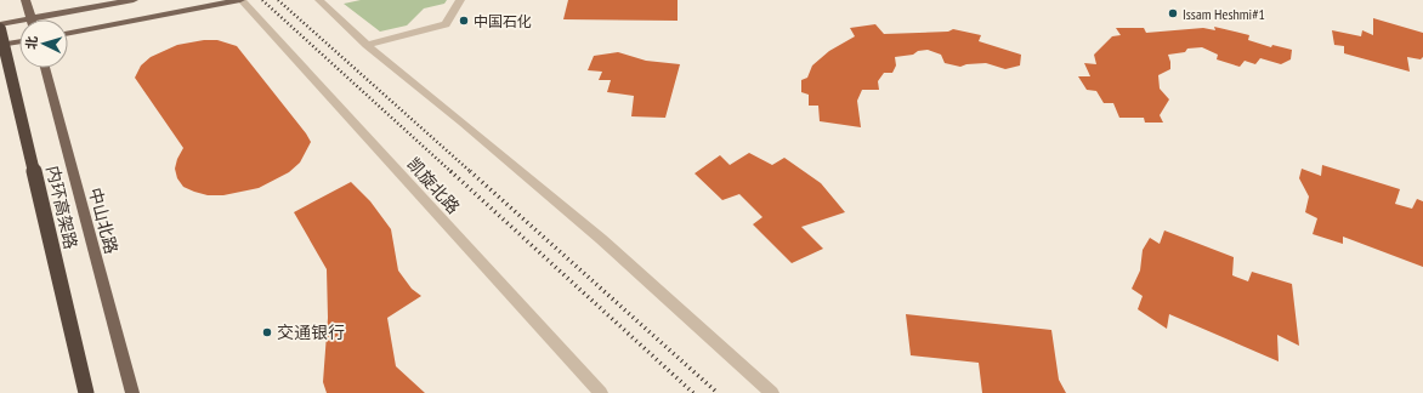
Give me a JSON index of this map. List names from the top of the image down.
{
  "streets": {
    "highway": ["内环高架路"],
    "main road": ["中山北路"],
    "street": ["凯旋北路"]
  },
  "places": ["Issam Heshmi#1", "中国石化", "交通银行"],
  "north": "left"
}
